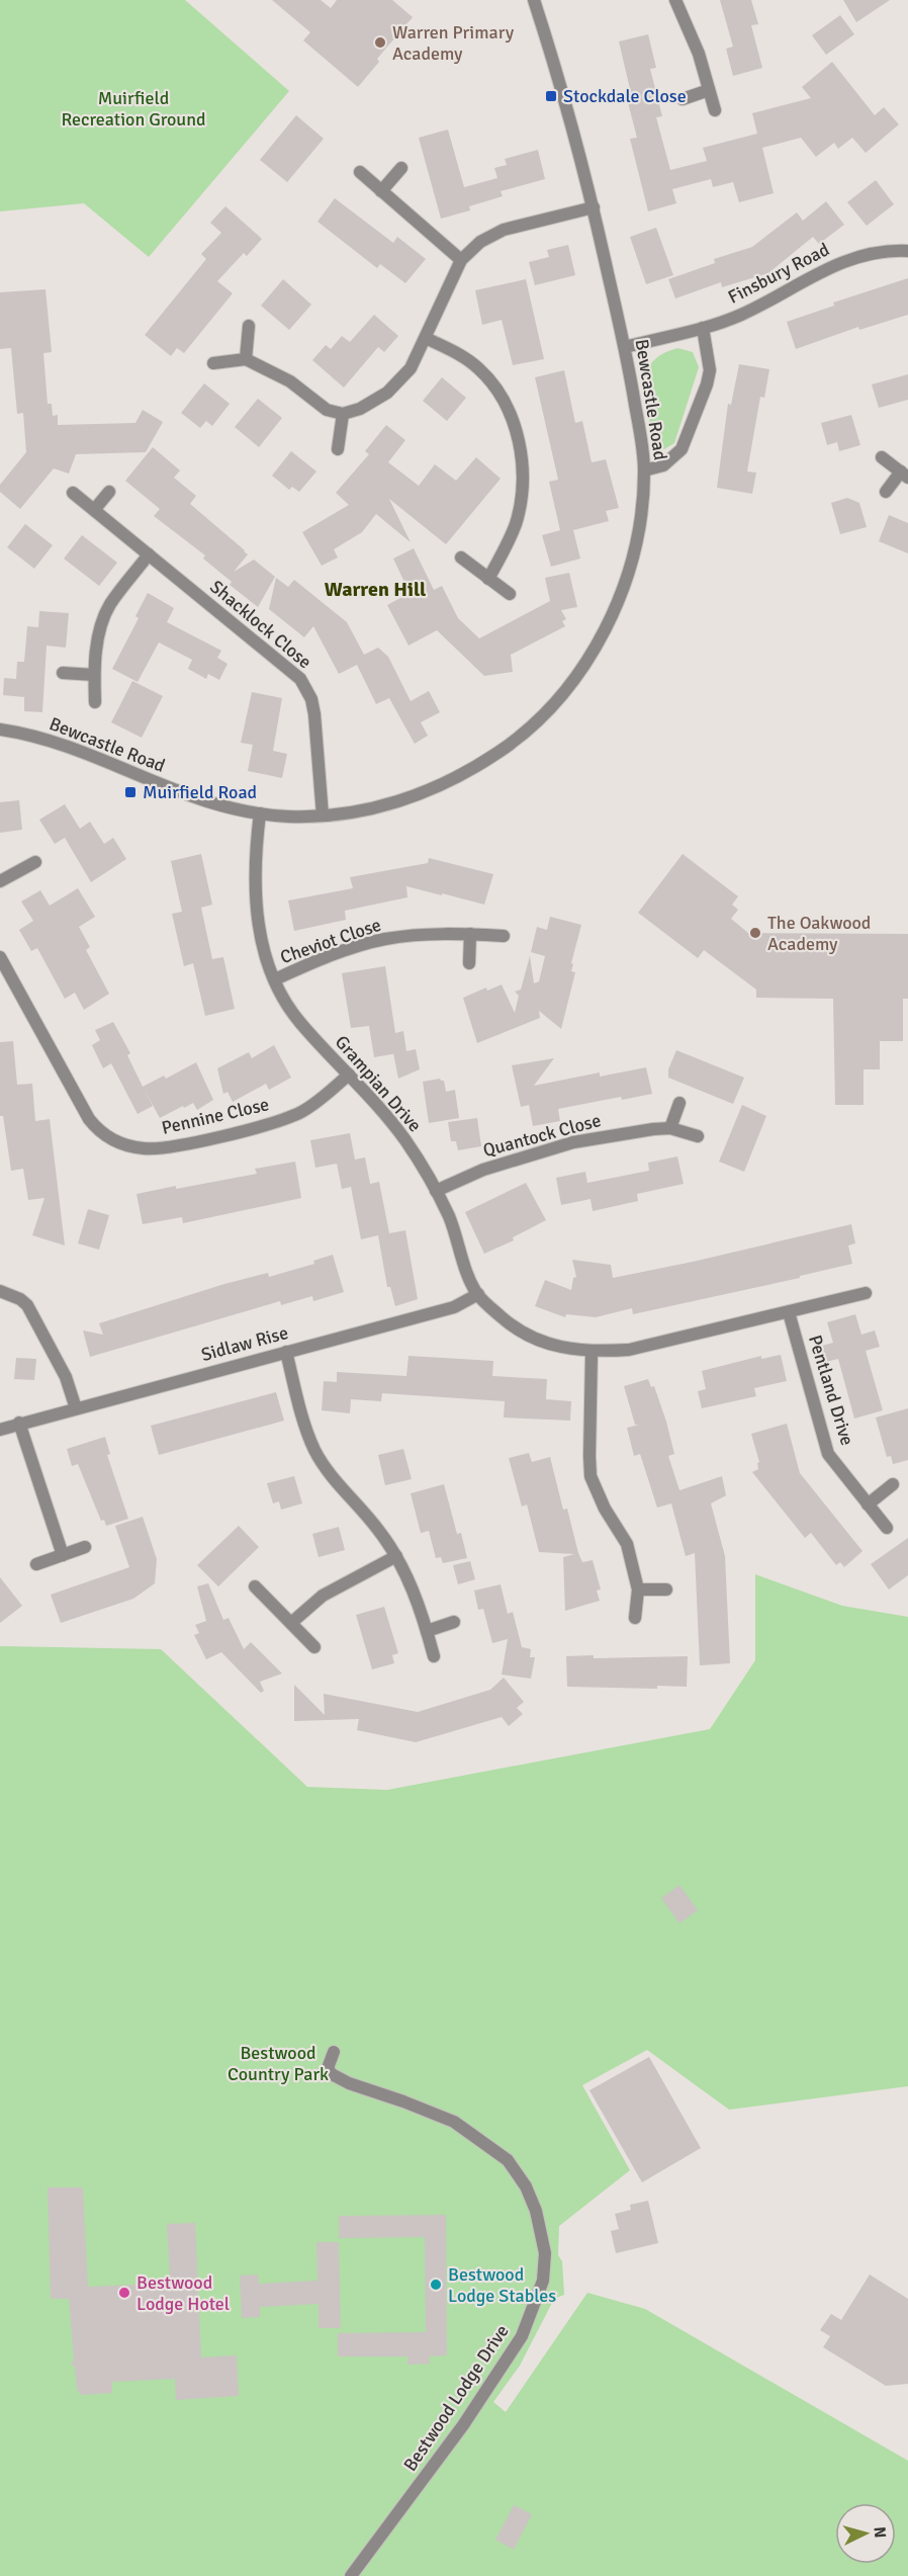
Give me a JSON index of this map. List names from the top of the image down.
{
  "streets": {
    "street": [
      "Finsbury Road",
      "Bewcastle Road",
      "Shacklock Close",
      "Cheviot Close",
      "Grampian Drive",
      "Pennine Close",
      "Quantock Close",
      "Sidlaw Rise",
      "Pentland Drive",
      "Bestwood Lodge Drive"
    ]
  },
  "crossings": [
    ["Finsbury Road", "Bewcastle Road"],
    ["Bewcastle Road", "Shacklock Close"],
    ["Bewcastle Road", "Grampian Drive"],
    ["Cheviot Close", "Grampian Drive"],
    ["Grampian Drive", "Pennine Close"],
    ["Grampian Drive", "Quantock Close"],
    ["Grampian Drive", "Sidlaw Rise"],
    ["Grampian Drive", "Pentland Drive"]
  ],
  "districts": ["Warren Hill"],
  "parks": ["Muirfield Recreation Ground", "Bestwood Country Park"],
  "places": {
    "other": [
      "Warren Primary Academy",
      "The Oakwood Academy",
      "Bestwood Lodge Stables",
      "Bestwood Lodge Hotel"
    ],
    "transit": ["Stockdale Close", "Muirfield Road"]
  },
  "north": "right"
}
